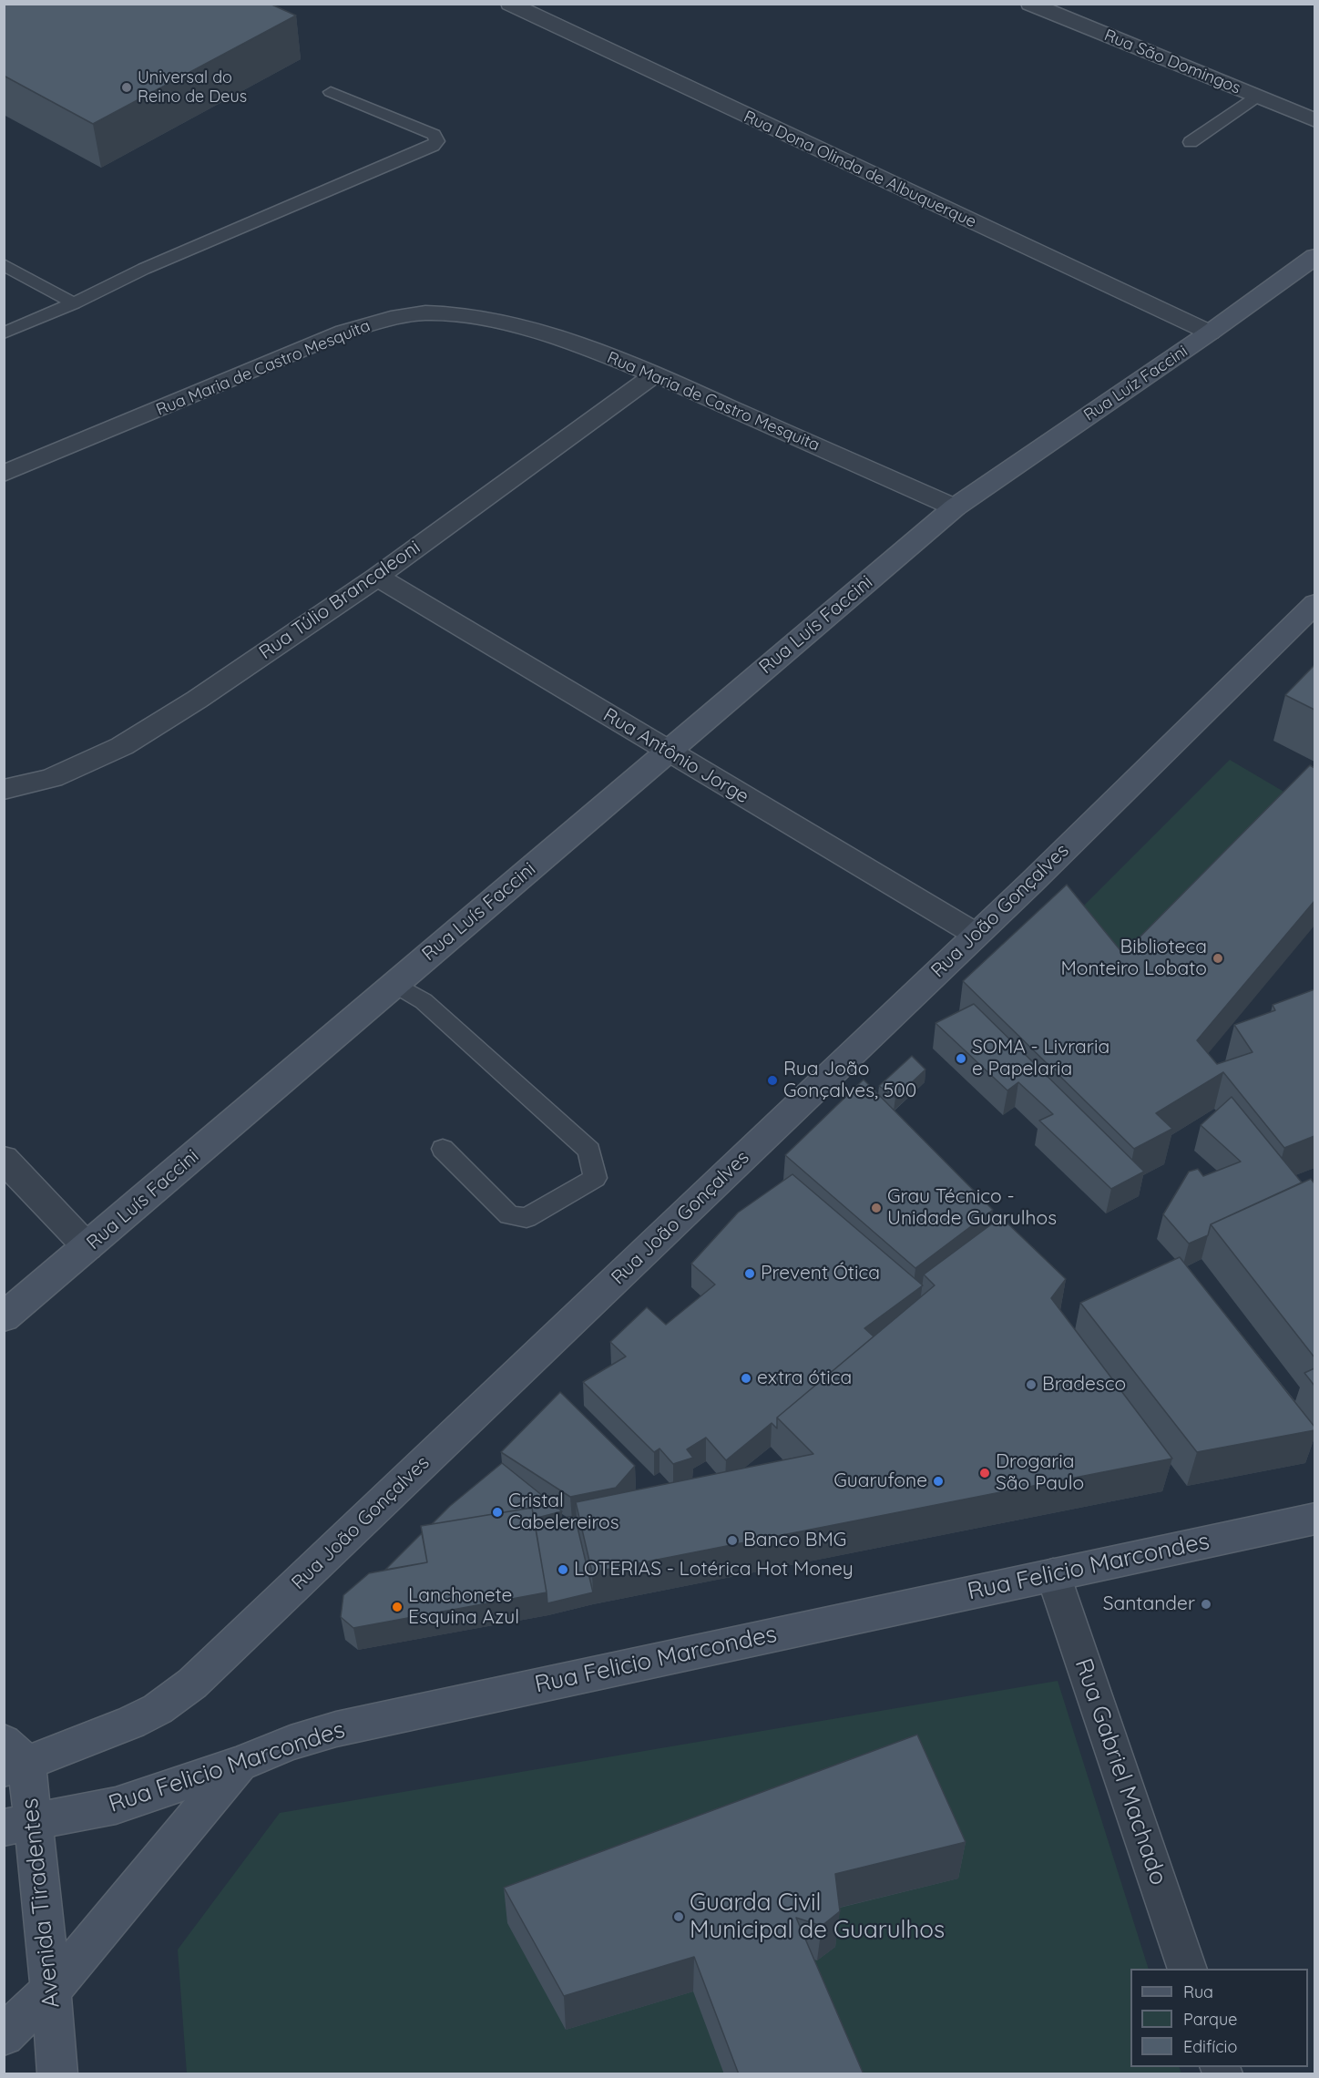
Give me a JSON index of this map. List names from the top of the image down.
{
  "streets": {
    "street": [
      "Rua São Domingos",
      "Rua Dona Olinda de Albuquerque",
      "Rua Maria de Castro Mesquita",
      "Rua Luíz Faccini",
      "Rua Túlio Brancaleoni",
      "Rua Luís Faccini",
      "Rua Antônio Jorge",
      "Rua João Gonçalves",
      "Rua Felicio Marcondes",
      "Rua Gabriel Machado",
      "Avenida Tiradentes"
    ]
  },
  "crossings": [
    ["Rua Dona Olinda de Albuquerque", "Rua Luíz Faccini"],
    ["Rua Maria de Castro Mesquita", "Rua Luíz Faccini"],
    ["Rua Maria de Castro Mesquita", "Rua Túlio Brancaleoni"],
    ["Rua Maria de Castro Mesquita", "Rua Luís Faccini"],
    ["Rua Luíz Faccini", "Rua Luís Faccini"],
    ["Rua Túlio Brancaleoni", "Rua Antônio Jorge"],
    ["Rua Luís Faccini", "Rua Antônio Jorge"],
    ["Rua Antônio Jorge", "Rua João Gonçalves"],
    ["Rua João Gonçalves", "Avenida Tiradentes"],
    ["Rua Felicio Marcondes", "Rua Gabriel Machado"],
    ["Rua Felicio Marcondes", "Avenida Tiradentes"]
  ],
  "places": [
    "Universal do Reino de Deus",
    "Biblioteca Monteiro Lobato",
    "SOMA - Livraria e Papelaria",
    "Rua João Gonçalves, 500",
    "Grau Técnico - Unidade Guarulhos",
    "Prevent Ótica",
    "extra ótica",
    "Bradesco",
    "Drogaria São Paulo",
    "Guarufone",
    "Cristal Cabelereiros",
    "Banco BMG",
    "LOTERIAS - Lotérica Hot Money",
    "Santander",
    "Lanchonete Esquina Azul",
    "Guarda Civil Municipal de Guarulhos"
  ],
  "legend": ["Rua", "Parque", "Edifício"]
}
